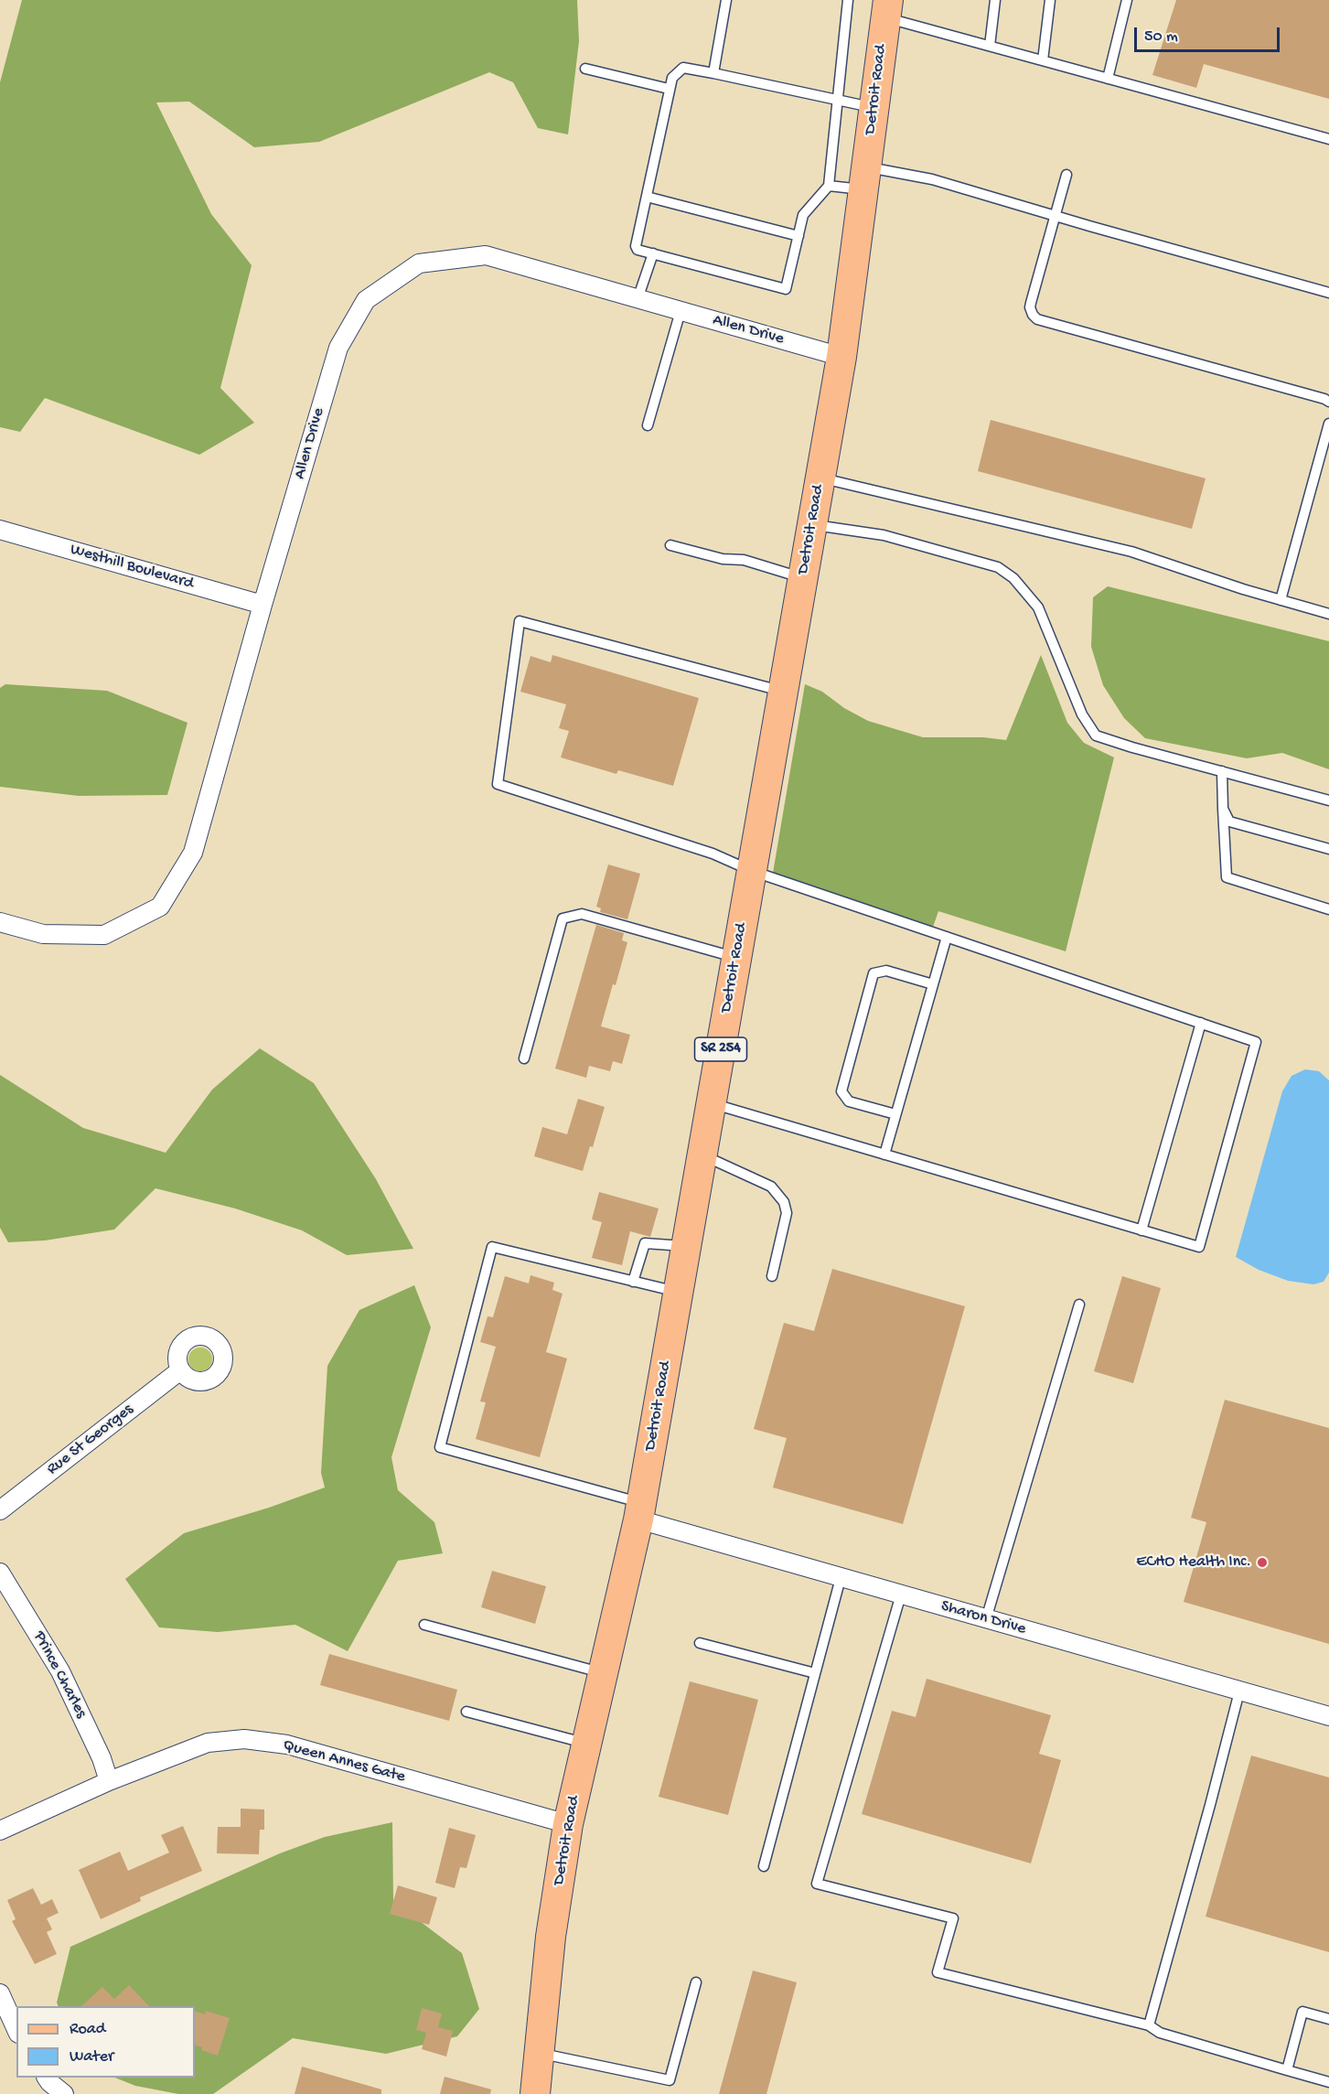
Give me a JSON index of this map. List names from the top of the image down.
{
  "streets": {
    "main road": ["Detroit Road", "SR 254"],
    "street": [
      "Allen Drive",
      "Westhill Boulevard",
      "Rue St Georges",
      "Sharon Drive",
      "Prince Charles",
      "Queen Annes Gate"
    ]
  },
  "crossings": [
    ["Detroit Road", "Allen Drive"],
    ["Detroit Road", "Sharon Drive"],
    ["Detroit Road", "Queen Annes Gate"],
    ["Allen Drive", "Westhill Boulevard"],
    ["Prince Charles", "Queen Annes Gate"]
  ],
  "places": ["ECHO Health Inc."],
  "legend": ["Road", "Water"],
  "scale_bar": "50 m"
}
